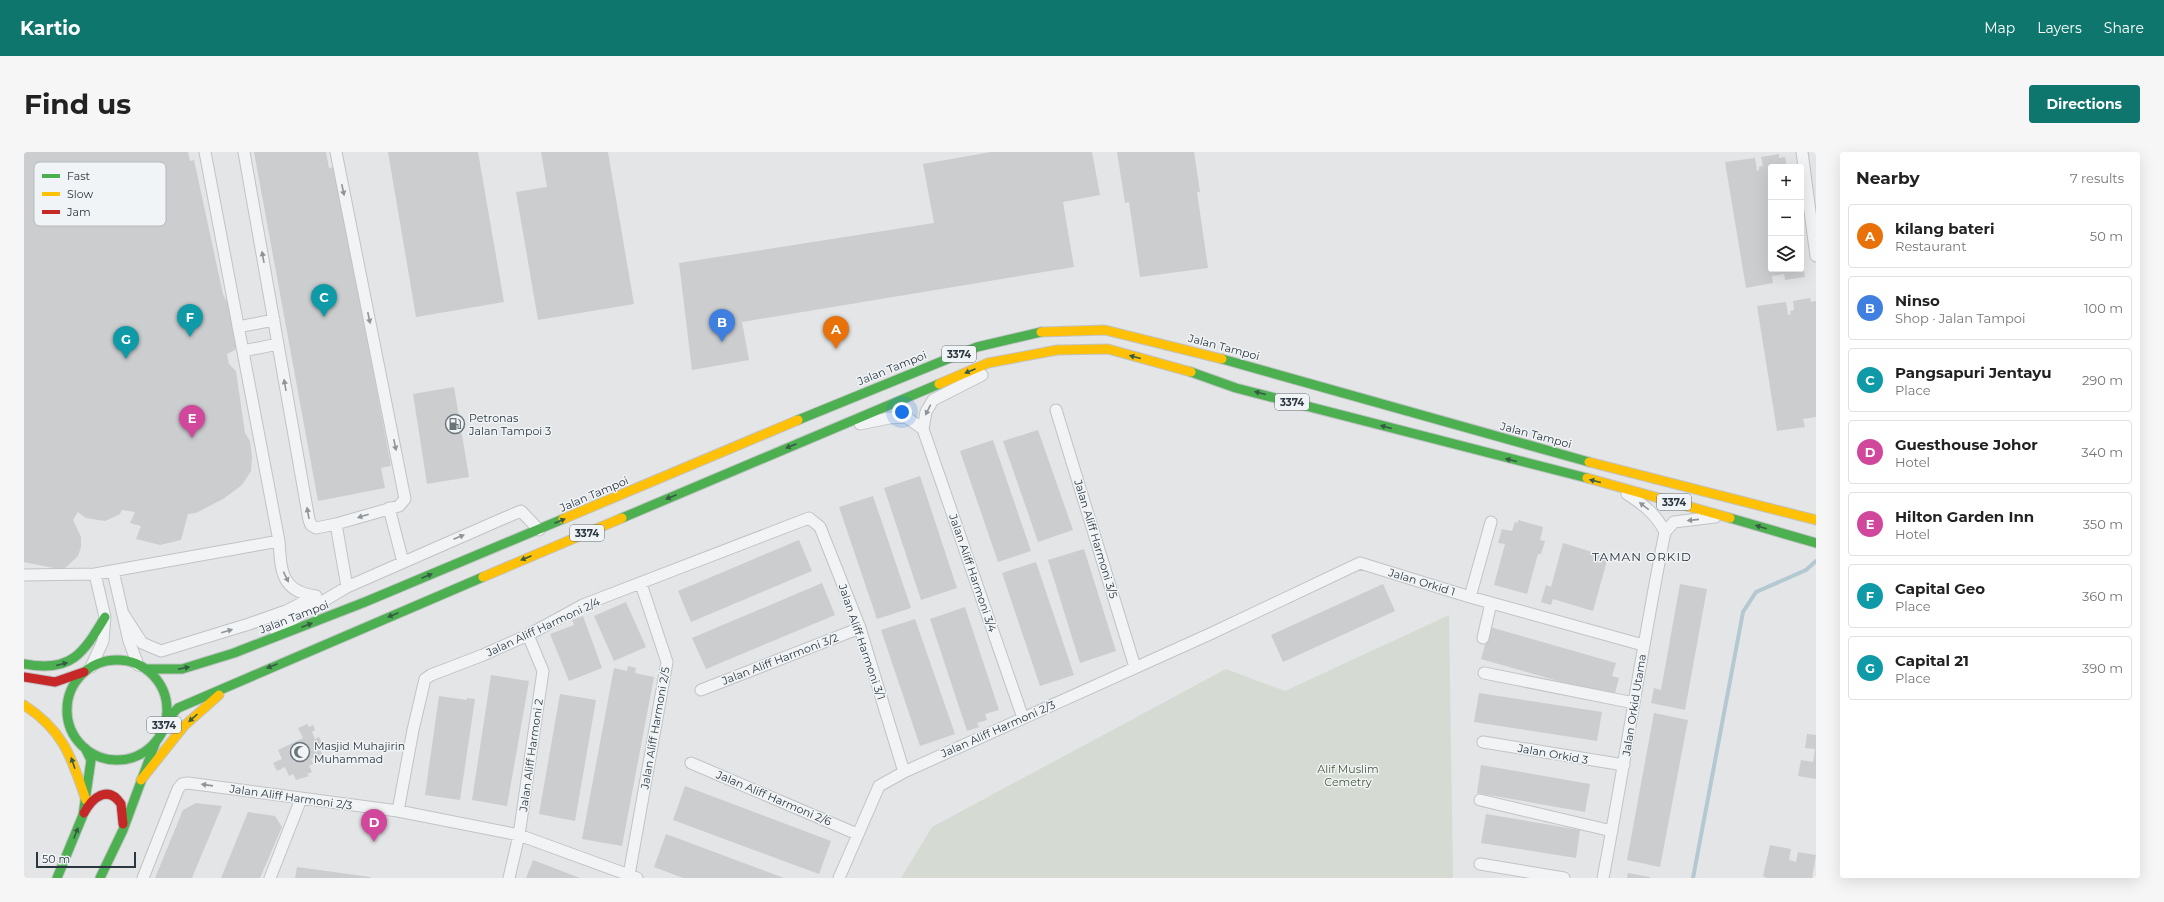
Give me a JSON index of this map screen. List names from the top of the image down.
{
  "streets": {
    "main road": ["Jalan Tampoi", "3374"],
    "street": [
      "Jalan Aliff Harmoni 3/5",
      "Jalan Aliff Harmoni 3/4",
      "Jalan Orkid 1",
      "Jalan Aliff Harmoni 2/4",
      "Jalan Aliff Harmoni 3/1",
      "Jalan Aliff Harmoni 3/2",
      "Jalan Orkid Utama",
      "Jalan Aliff Harmoni 2/5",
      "Jalan Aliff Harmoni 2/3",
      "Jalan Orkid 3",
      "Jalan Aliff Harmoni 2",
      "Jalan Aliff Harmoni 2/6"
    ]
  },
  "crossings": [
    ["Jalan Tampoi", "3374"],
    ["Jalan Aliff Harmoni 3/5", "Jalan Aliff Harmoni 2/3"],
    ["Jalan Aliff Harmoni 3/4", "Jalan Aliff Harmoni 2/3"],
    ["Jalan Orkid 1", "Jalan Orkid Utama"],
    ["Jalan Orkid 1", "Jalan Aliff Harmoni 2/3"],
    ["Jalan Aliff Harmoni 2/4", "Jalan Aliff Harmoni 3/1"],
    ["Jalan Aliff Harmoni 2/4", "Jalan Aliff Harmoni 2/5"],
    ["Jalan Aliff Harmoni 2/4", "Jalan Aliff Harmoni 2/3"],
    ["Jalan Aliff Harmoni 2/4", "Jalan Aliff Harmoni 2"],
    ["Jalan Aliff Harmoni 3/1", "Jalan Aliff Harmoni 3/2"],
    ["Jalan Aliff Harmoni 3/1", "Jalan Aliff Harmoni 2/3"],
    ["Jalan Orkid Utama", "Jalan Orkid 3"],
    ["Jalan Aliff Harmoni 2/5", "Jalan Aliff Harmoni 2/3"],
    ["Jalan Aliff Harmoni 2/3", "Jalan Aliff Harmoni 2"],
    ["Jalan Aliff Harmoni 2/3", "Jalan Aliff Harmoni 2/6"]
  ],
  "districts": ["TAMAN ORKID"],
  "parks": ["Alif Muslim Cemetry"],
  "places": {
    "fuel station": ["Petronas Jalan Tampoi 3"],
    "mosque": ["Masjid Muhajirin Muhammad"]
  },
  "legend": ["Fast", "Slow", "Jam"],
  "scale_bar": "50 m",
  "page": {
    "header": "Kartio",
    "nav": ["Map", "Layers", "Share"],
    "buttons": "Directions",
    "title": "Find us",
    "heading": ["Nearby", "7 results"],
    "map_buttons": ["+", "−"],
    "list": [
      {
        "mark": "A",
        "name": "kilang bateri",
        "note": "Restaurant",
        "value": "50 m"
      },
      {
        "mark": "B",
        "name": "Ninso",
        "note": "Shop · Jalan Tampoi",
        "value": "100 m"
      },
      {
        "mark": "C",
        "name": "Pangsapuri Jentayu",
        "note": "Place",
        "value": "290 m"
      },
      {
        "mark": "D",
        "name": "Guesthouse Johor",
        "note": "Hotel",
        "value": "340 m"
      },
      {
        "mark": "E",
        "name": "Hilton Garden Inn",
        "note": "Hotel",
        "value": "350 m"
      },
      {
        "mark": "F",
        "name": "Capital Geo",
        "note": "Place",
        "value": "360 m"
      },
      {
        "mark": "G",
        "name": "Capital 21",
        "note": "Place",
        "value": "390 m"
      }
    ],
    "pins": [
      "C",
      "F",
      "B",
      "A",
      "G",
      "E",
      "D"
    ],
    "scale": "50 m"
  }
}
